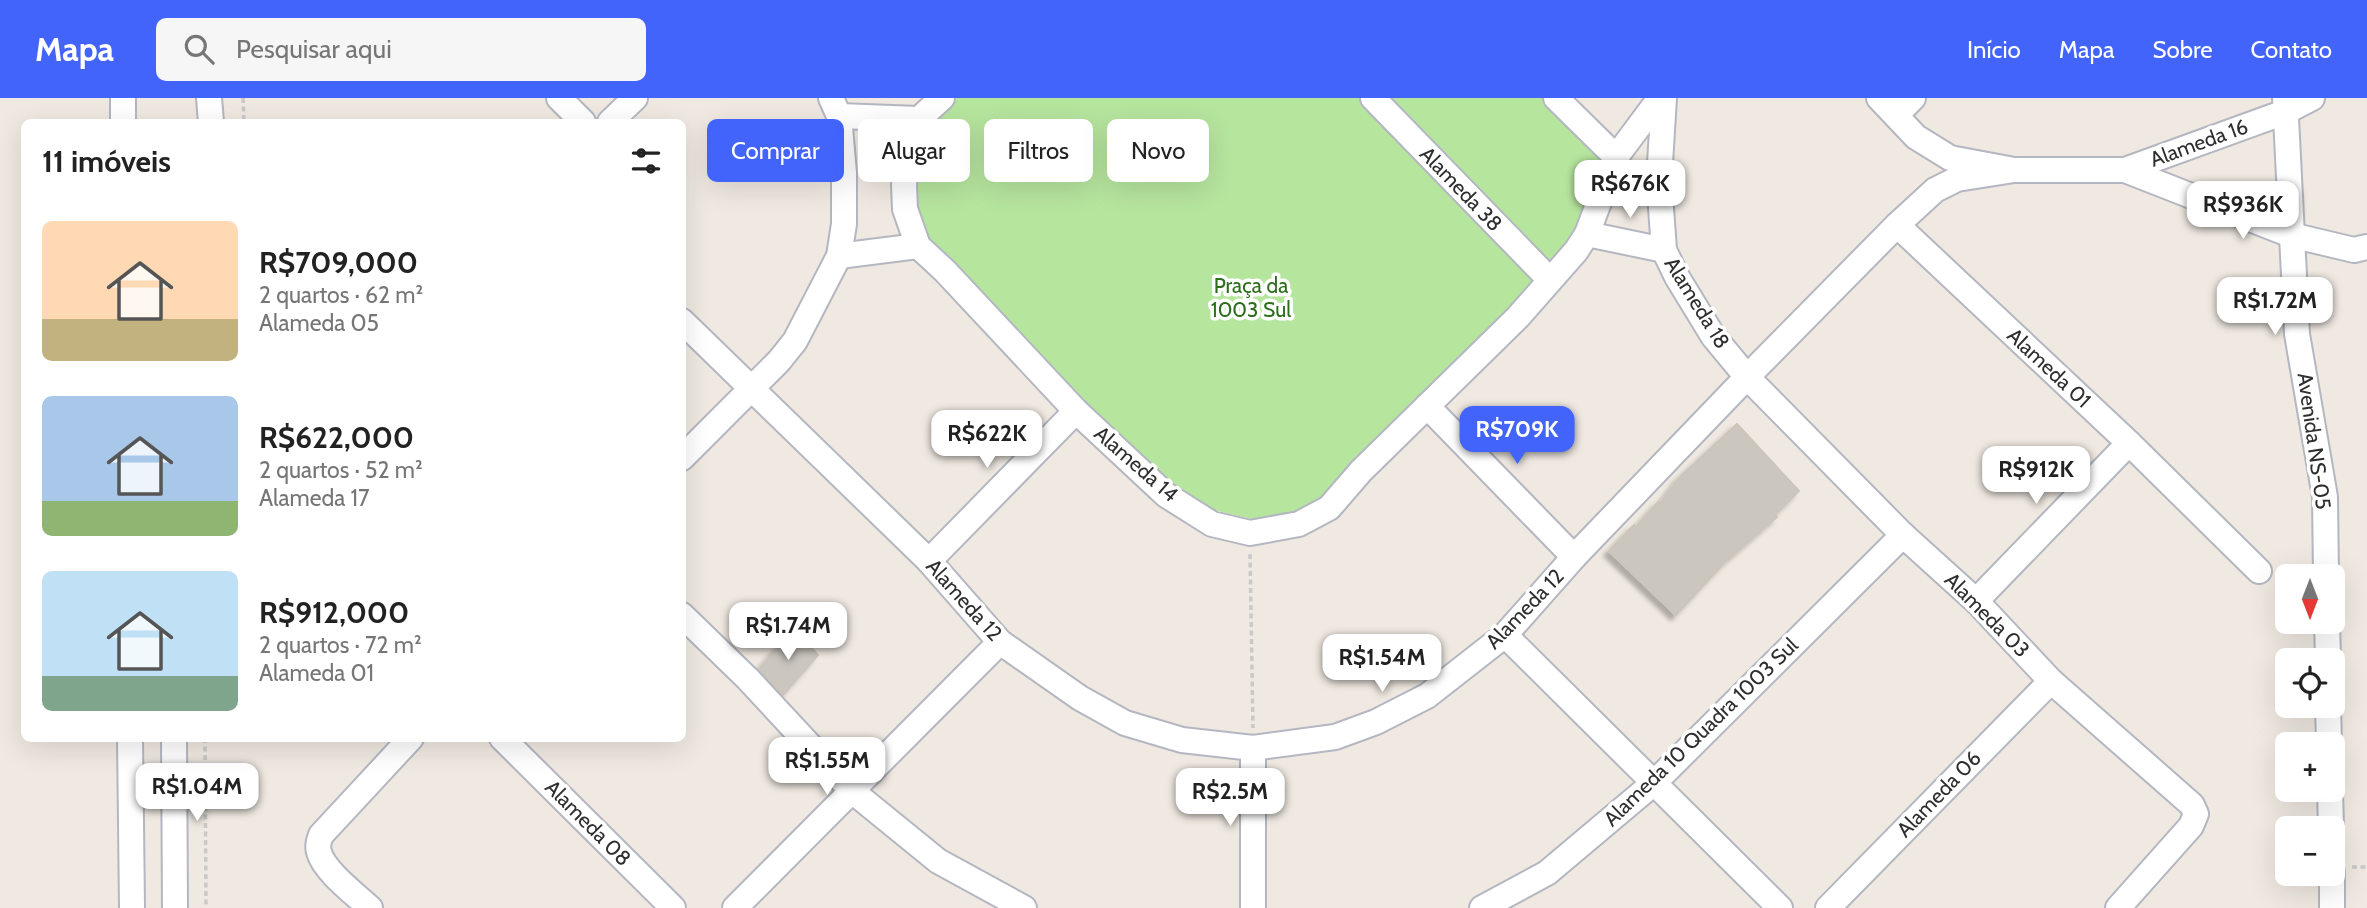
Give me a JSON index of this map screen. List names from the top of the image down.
{
  "streets": {
    "street": [
      "Alameda 16",
      "Alameda 38",
      "Alameda 18",
      "Alameda 01",
      "Avenida NS-05",
      "Alameda 14",
      "Alameda 12",
      "Alameda 03",
      "Alameda 10 Quadra 1003 Sul",
      "Alameda 06",
      "Alameda 08"
    ]
  },
  "crossings": [
    ["Alameda 16", "Avenida NS-05"],
    ["Alameda 16", "Alameda 12"],
    ["Alameda 38", "Alameda 14"],
    ["Alameda 18", "Alameda 14"],
    ["Alameda 18", "Alameda 12"],
    ["Alameda 18", "Alameda 03"],
    ["Alameda 01", "Alameda 12"],
    ["Alameda 12", "Alameda 03"],
    ["Alameda 03", "Alameda 10 Quadra 1003 Sul"],
    ["Alameda 03", "Alameda 06"]
  ],
  "parks": ["Praça da 1003 Sul"],
  "north": "bottom",
  "page": {
    "header": "Mapa",
    "search": "Pesquisar aqui",
    "nav": [
      "Início",
      "Mapa",
      "Sobre",
      "Contato"
    ],
    "chip": [
      "Comprar",
      "Alugar",
      "Filtros",
      "Novo"
    ],
    "heading": "11 imóveis",
    "price": [
      "R$676K",
      "R$936K",
      "R$1.72M",
      "R$709K",
      "R$622K",
      "R$912K",
      "R$1.74M",
      "R$1.54M",
      "R$1.55M",
      "R$1.04M",
      "R$2.5M"
    ],
    "list": [
      {
        "name": "R$709,000",
        "note": "2 quartos · 62 m² · Alameda 05"
      },
      {
        "name": "R$622,000",
        "note": "2 quartos · 52 m² · Alameda 17"
      },
      {
        "name": "R$912,000",
        "note": "2 quartos · 72 m² · Alameda 01"
      }
    ],
    "map_buttons": ["+", "−"]
  }
}
